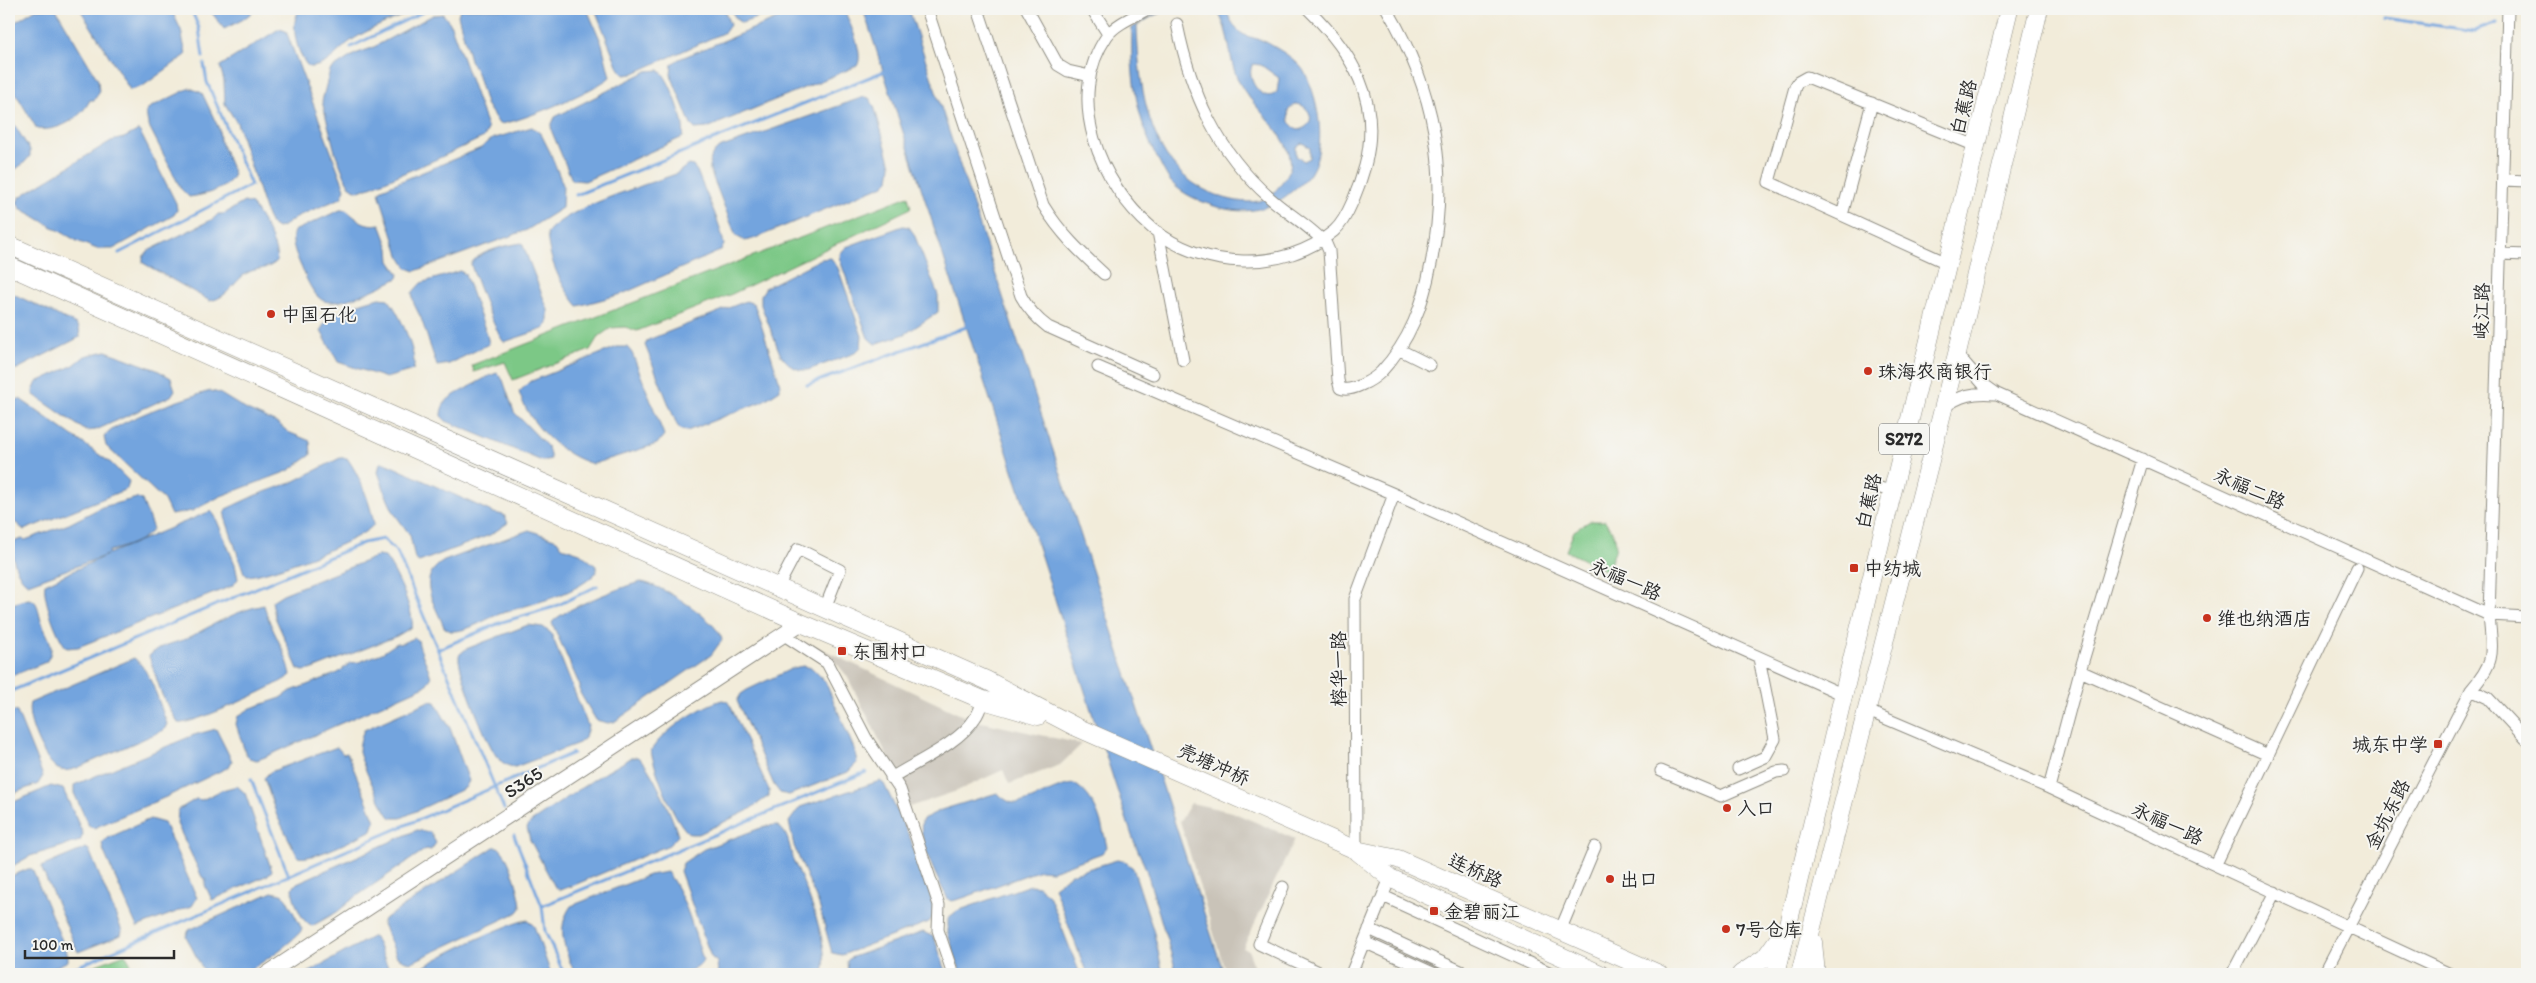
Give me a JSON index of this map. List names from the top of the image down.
{
  "streets": {
    "main road": [
      "白蕉路",
      "S272",
      "壳塘冲桥",
      "连桥路"
    ],
    "street": [
      "岐江路",
      "永福二路",
      "永福一路",
      "榕华一路",
      "S365",
      "金坑东路"
    ]
  },
  "crossings": [
    ["白蕉路", "永福一路"],
    ["岐江路", "永福二路"],
    ["岐江路", "金坑东路"],
    ["S272", "永福二路"],
    ["S272", "永福一路"],
    ["永福二路", "金坑东路"],
    ["永福一路", "榕华一路"],
    ["永福一路", "金坑东路"],
    ["榕华一路", "连桥路"],
    ["壳塘冲桥", "连桥路"]
  ],
  "places": {
    "other": [
      "中国石化",
      "珠海农商银行",
      "维也纳酒店",
      "入口",
      "出口",
      "7号仓库"
    ],
    "transit": [
      "中纺城",
      "东围村口",
      "城东中学",
      "金碧丽江"
    ]
  },
  "scale_bar": "100 m"
}
